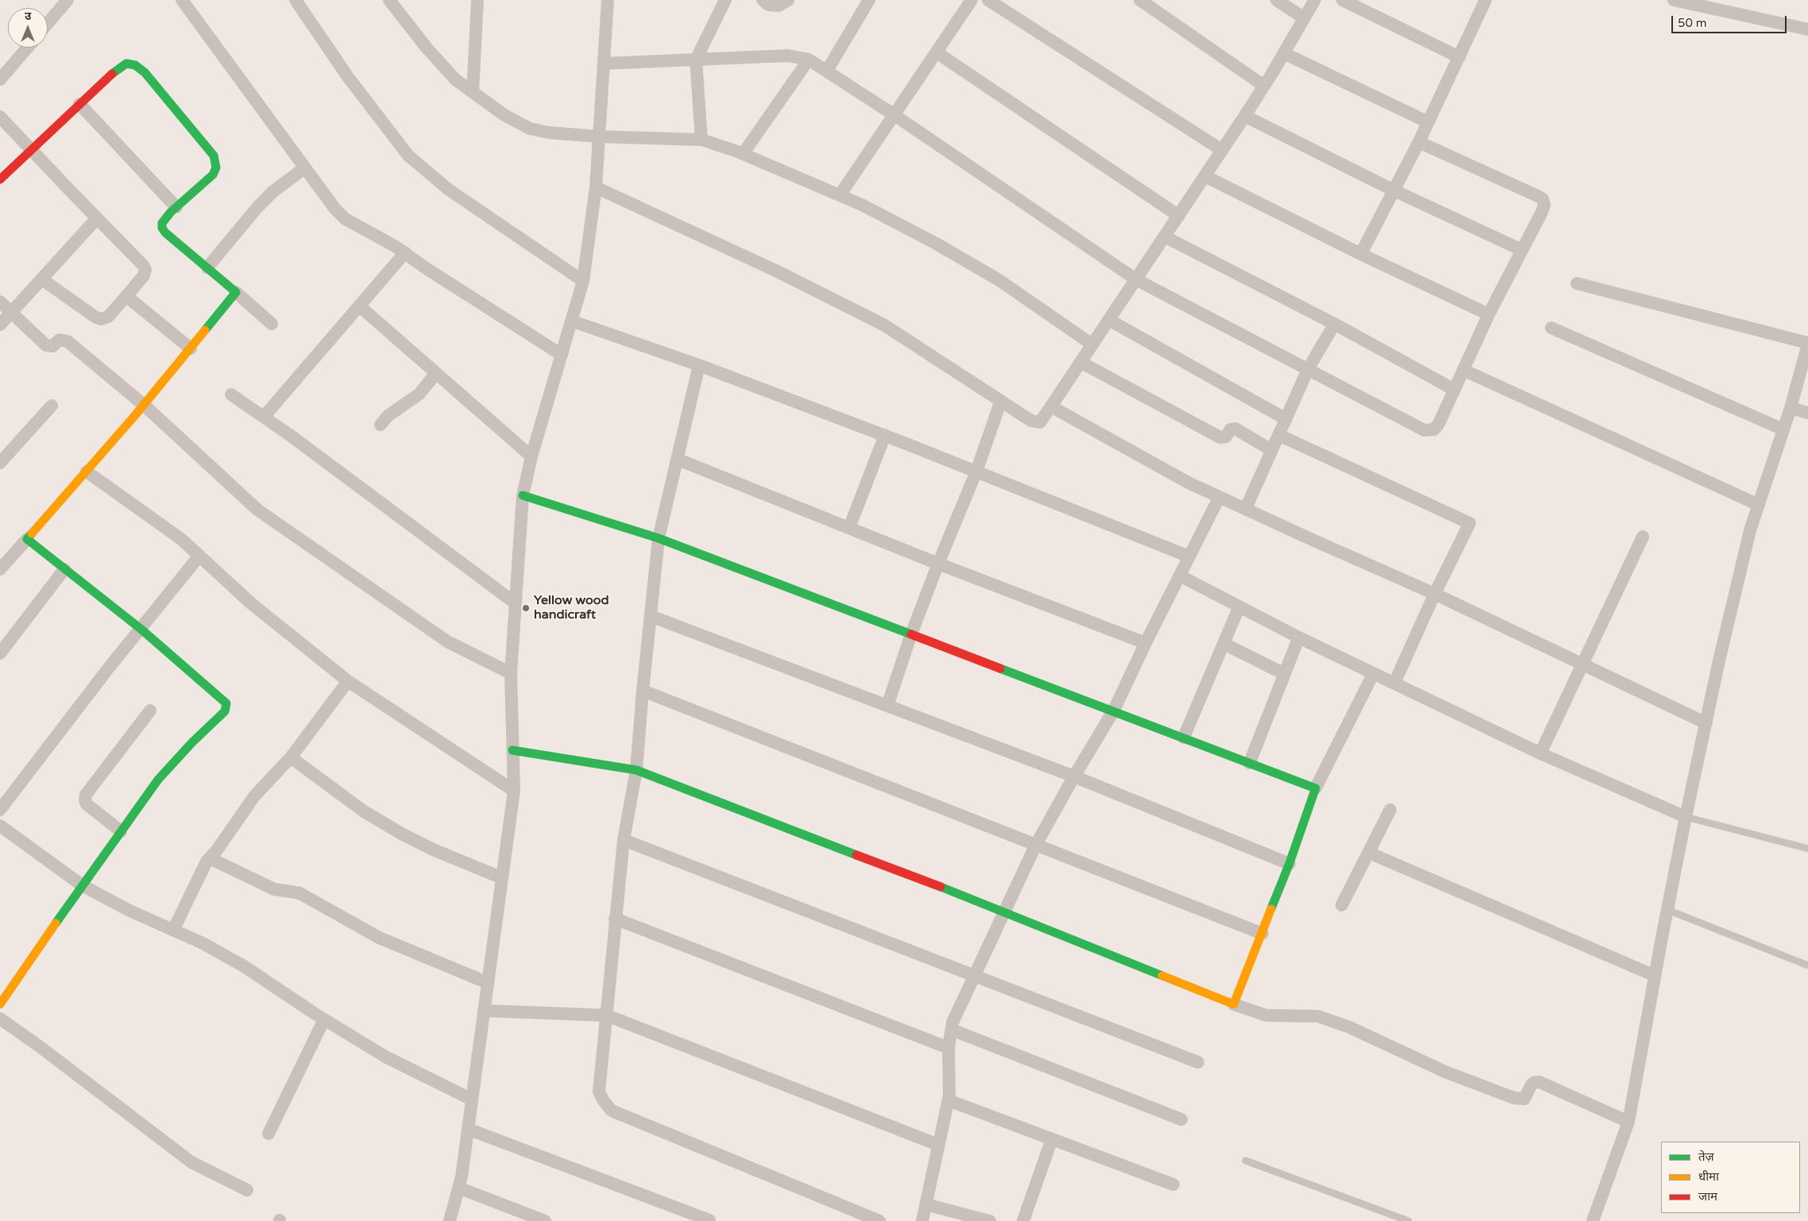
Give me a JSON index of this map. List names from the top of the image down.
{
  "places": ["Yellow wood handicraft"],
  "legend": ["तेज़", "धीमा", "जाम"],
  "scale_bar": "50 m",
  "north": "top"
}
